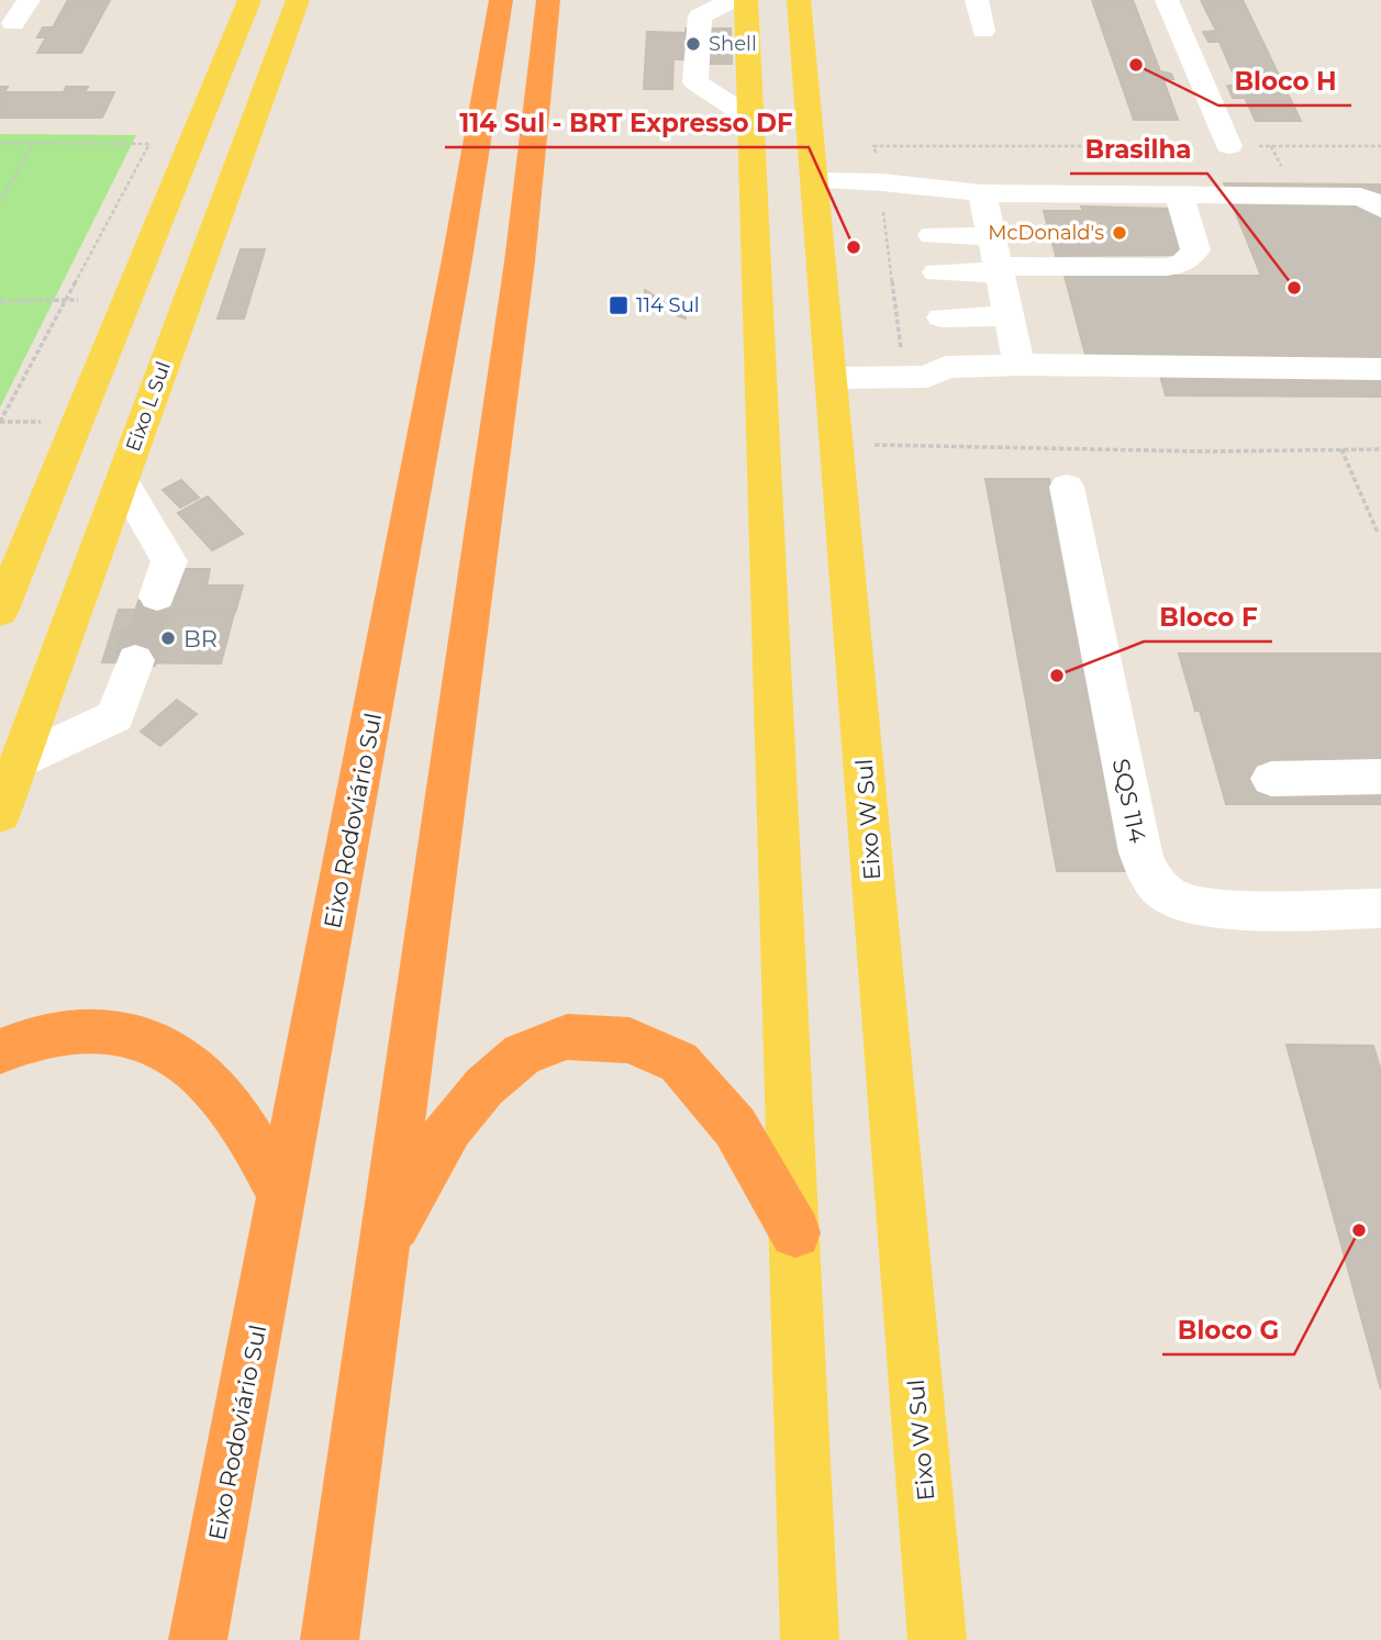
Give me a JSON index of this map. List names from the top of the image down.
{
  "streets": {
    "highway": ["Eixo Rodoviário Sul"],
    "main road": ["Eixo L Sul", "Eixo W Sul"],
    "street": ["SQS 114"]
  },
  "places": {
    "other": [
      "Shell",
      "Bloco H",
      "McDonald's",
      "114 Sul - BRT Expresso DF",
      "Brasilha",
      "BR",
      "Bloco F",
      "Bloco G"
    ],
    "transit": ["114 Sul"]
  }
}
